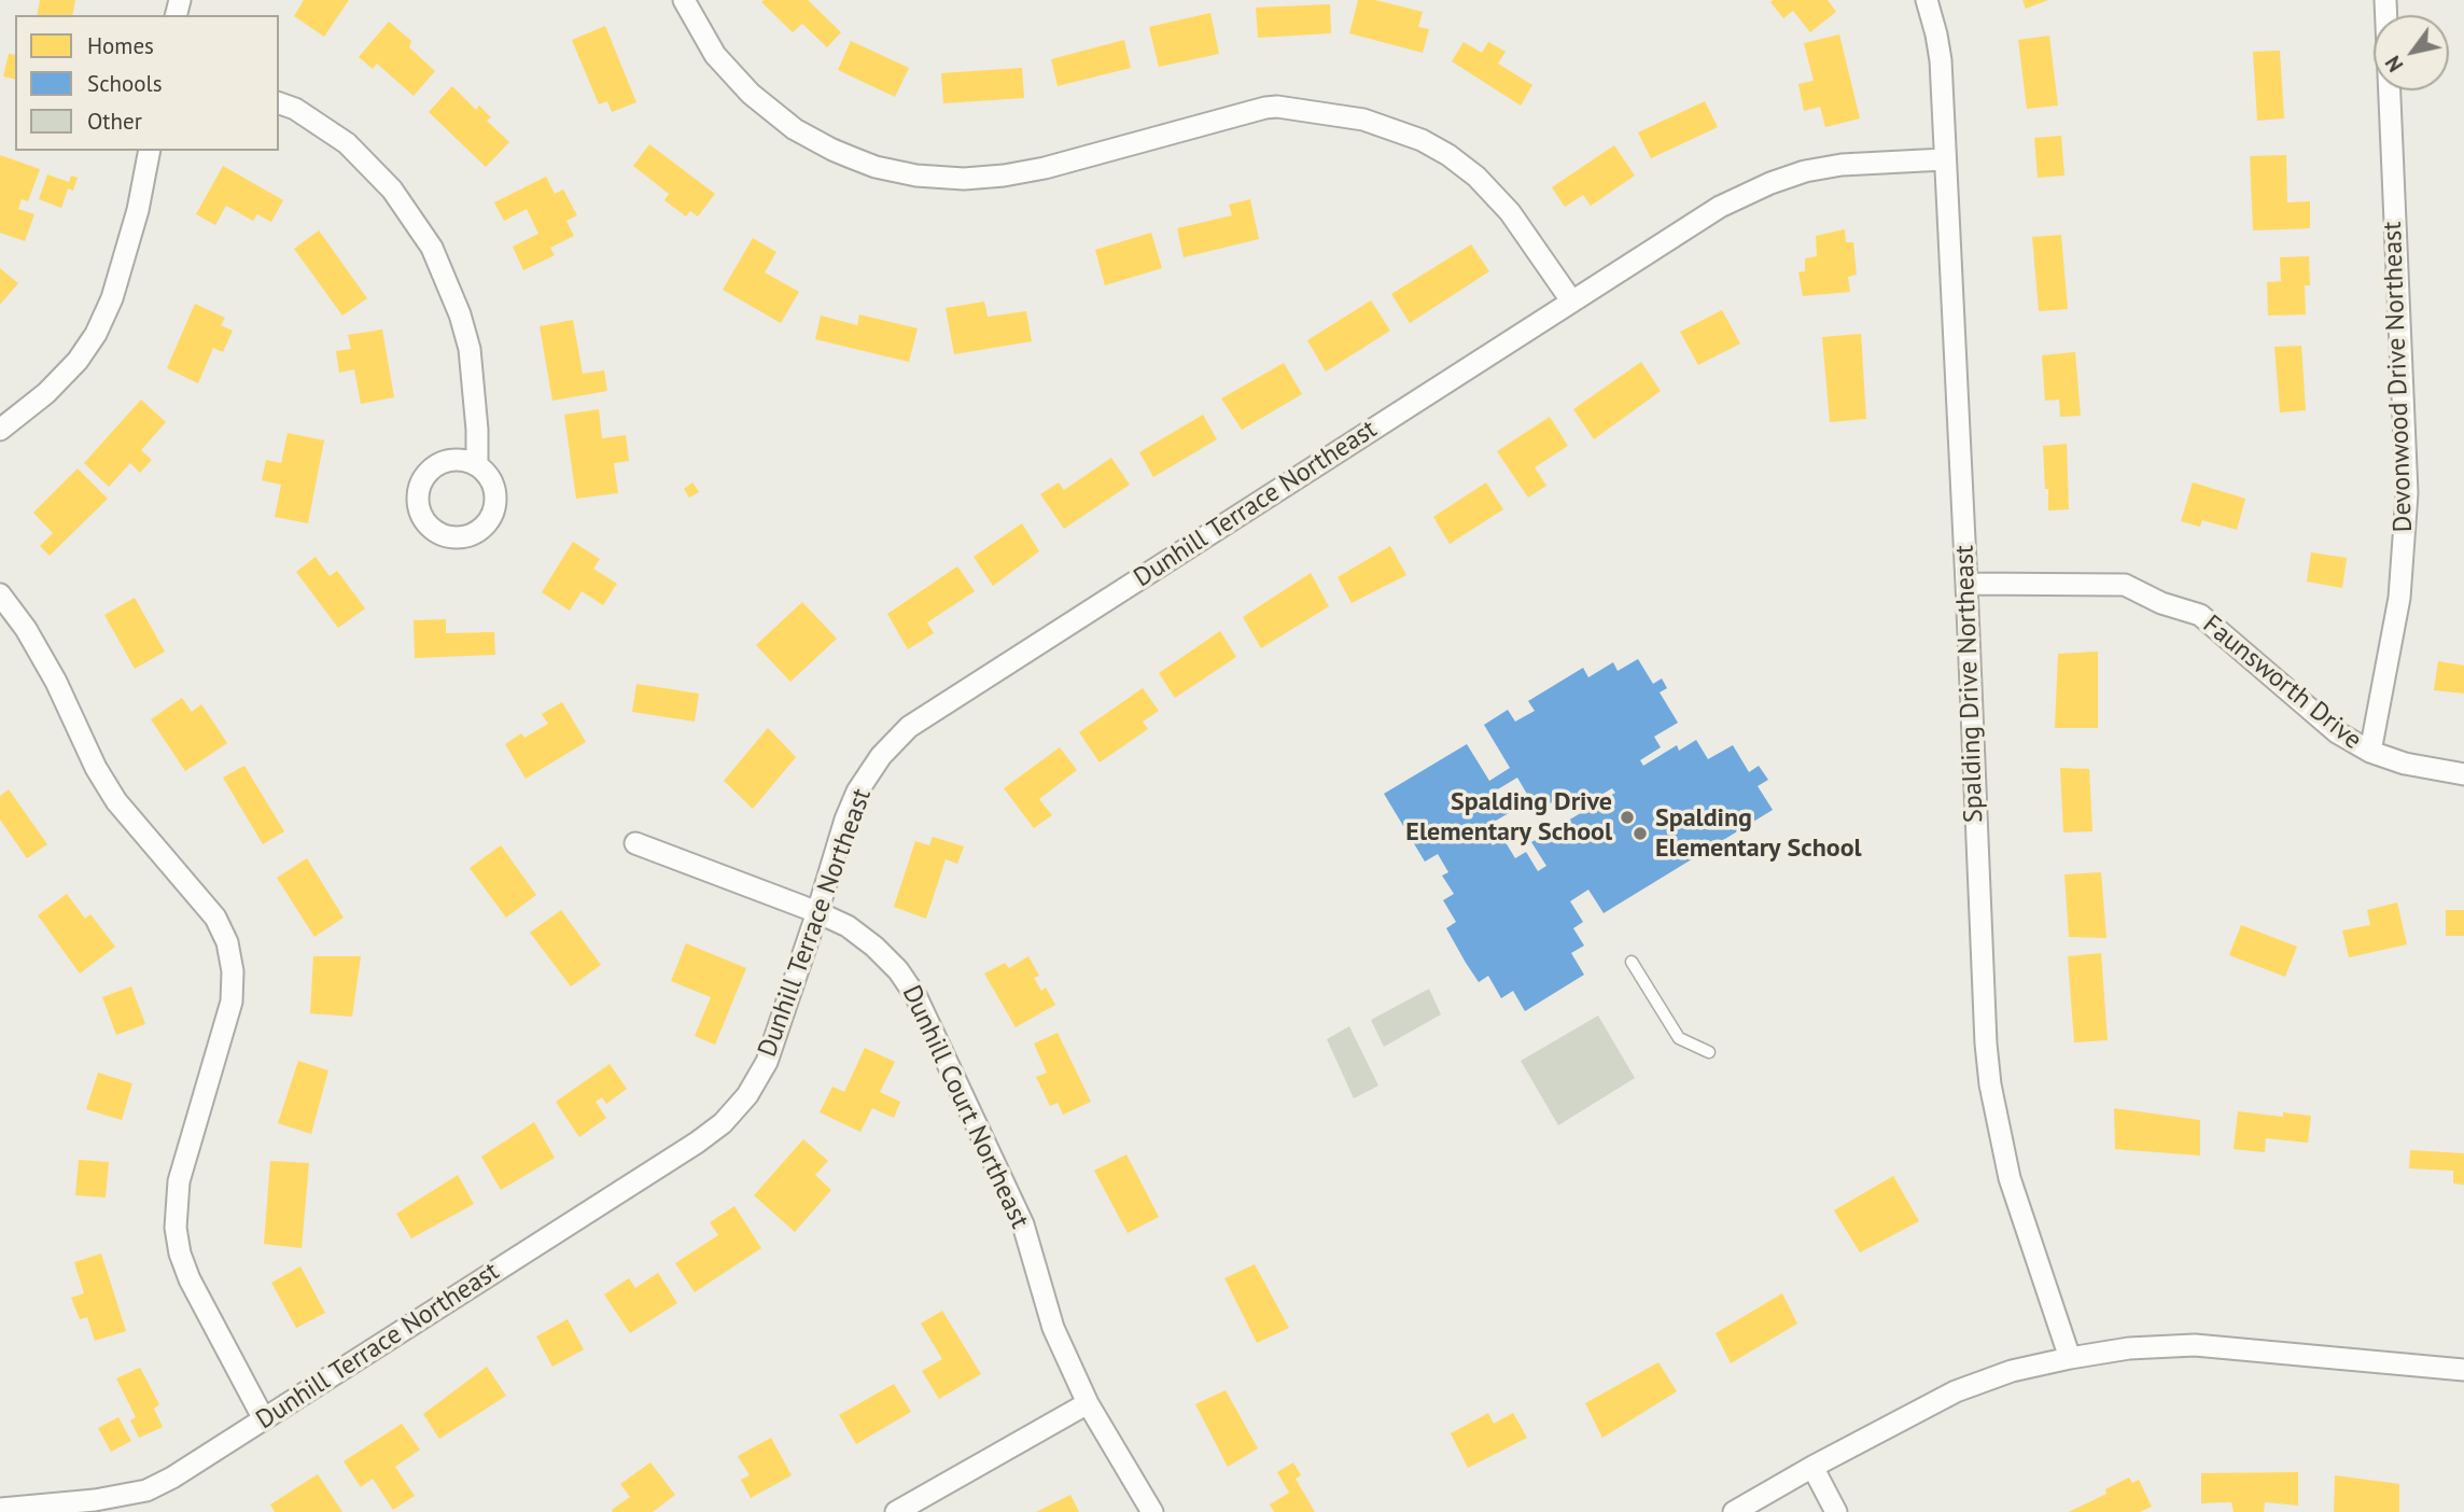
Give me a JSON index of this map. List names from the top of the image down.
{
  "streets": {
    "street": [
      "Devonwood Drive Northeast",
      "Dunhill Terrace Northeast",
      "Faunsworth Drive",
      "Spalding Drive Northeast",
      "Dunhill Court Northeast"
    ]
  },
  "crossings": [
    ["Devonwood Drive Northeast", "Faunsworth Drive"],
    ["Dunhill Terrace Northeast", "Spalding Drive Northeast"],
    ["Dunhill Terrace Northeast", "Dunhill Court Northeast"],
    ["Faunsworth Drive", "Spalding Drive Northeast"]
  ],
  "places": ["Spalding Drive Elementary School", "Spalding Elementary School"],
  "legend": ["Homes", "Schools", "Other"],
  "north": "bottom left"
}
